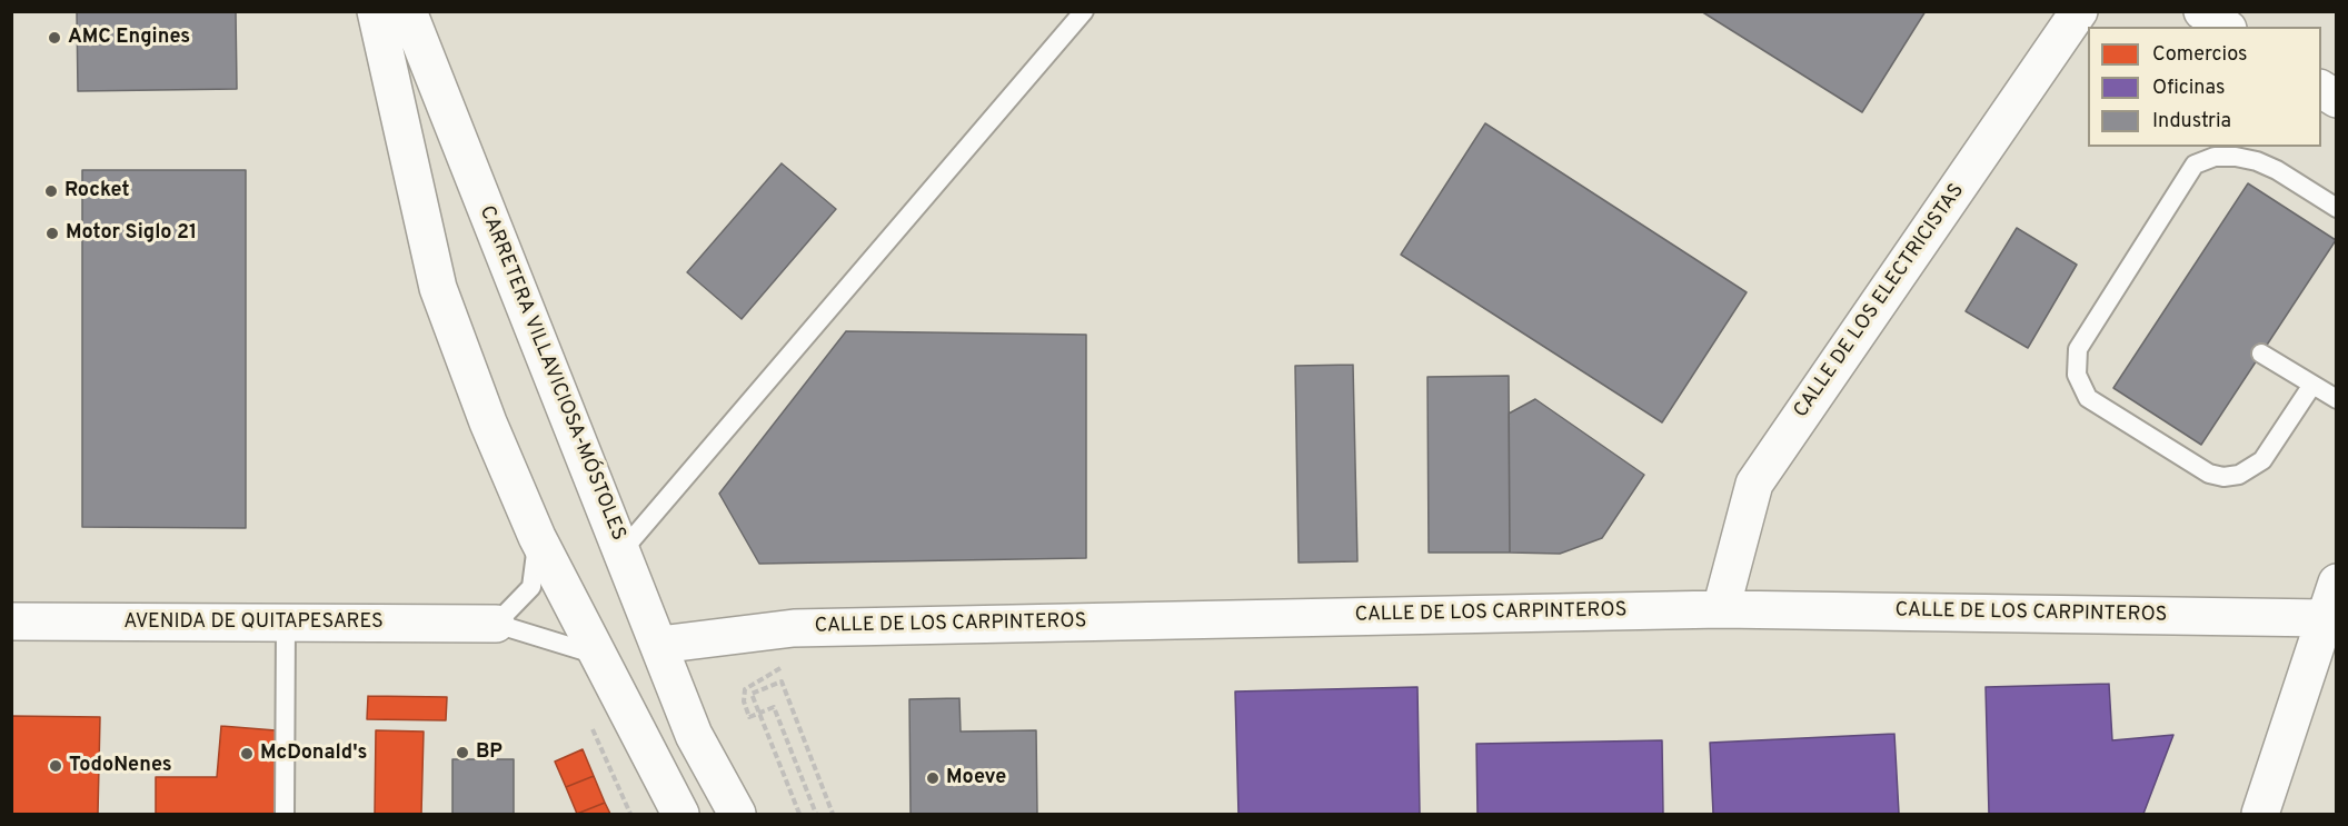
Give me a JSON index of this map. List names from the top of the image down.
{
  "streets": {
    "street": [
      "CALLE DE LOS ELECTRICISTAS",
      "CARRETERA VILLAVICIOSA-MÓSTOLES",
      "CALLE DE LOS CARPINTEROS",
      "AVENIDA DE QUITAPESARES"
    ]
  },
  "crossings": [
    ["CALLE DE LOS ELECTRICISTAS", "CALLE DE LOS CARPINTEROS"],
    ["CARRETERA VILLAVICIOSA-MÓSTOLES", "CALLE DE LOS CARPINTEROS"]
  ],
  "places": [
    "AMC Engines",
    "Rocket",
    "Motor Siglo 21",
    "BP",
    "McDonald's",
    "TodoNenes",
    "Moeve"
  ],
  "legend": ["Comercios", "Oficinas", "Industria"]
}
